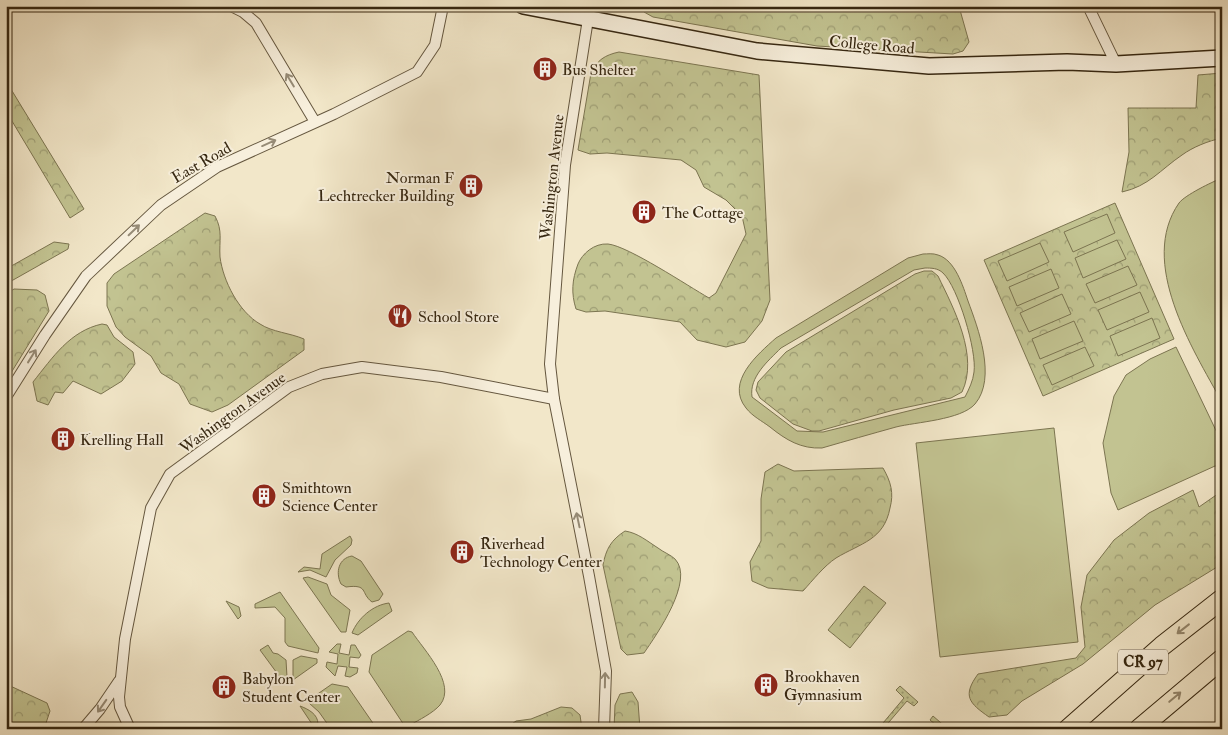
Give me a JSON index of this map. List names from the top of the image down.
{
  "streets": {
    "highway": ["CR 97"],
    "street": ["College Road", "East Road", "Washington Avenue"]
  },
  "crossings": [
    ["College Road", "Washington Avenue"]
  ],
  "one_way": ["East Road"],
  "places": {
    "building": [
      "Bus Shelter",
      "Norman F Lechtrecker Building",
      "The Cottage",
      "Krelling Hall",
      "Smithtown Science Center",
      "Riverhead Technology Center",
      "Brookhaven Gymnasium",
      "Babylon Student Center"
    ],
    "restaurant": ["School Store"]
  }
}
